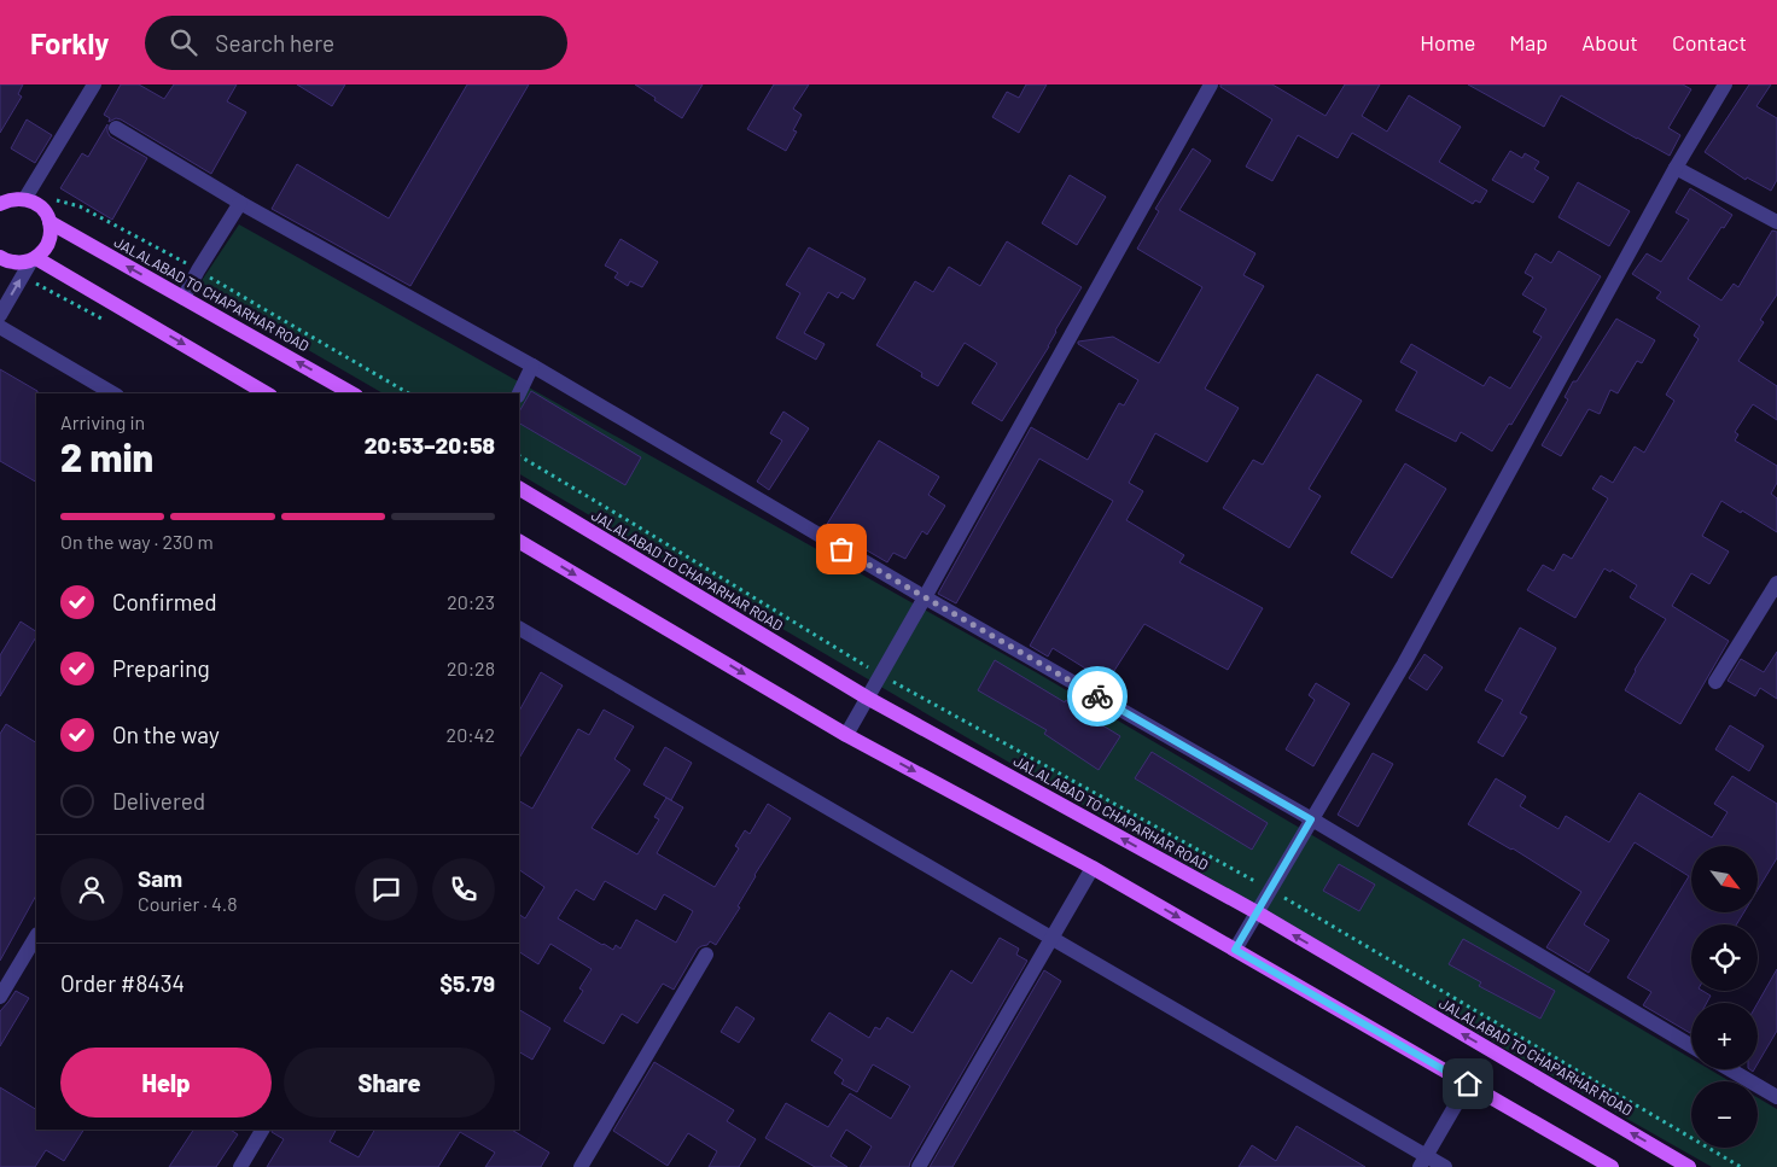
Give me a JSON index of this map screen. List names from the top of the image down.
{
  "streets": {
    "main road": ["JALALABAD TO CHAPARHAR ROAD"]
  },
  "north": "bottom right",
  "page": {
    "header": "Forkly",
    "search": "Search here",
    "nav": [
      "Home",
      "Map",
      "About",
      "Contact"
    ],
    "heading": ["2 min", "Arriving in", "20:53–20:58"],
    "panel": [
      "Sam",
      "Courier · 4.8",
      "Order #8434",
      "$5.79"
    ],
    "bar": "On the way · 230 m",
    "list": [
      ["Confirmed", "20:23"],
      ["Preparing", "20:28"],
      ["On the way", "20:42"],
      "Delivered"
    ],
    "map_buttons": ["+", "−"],
    "buttons": ["Help", "Share"]
  }
}
